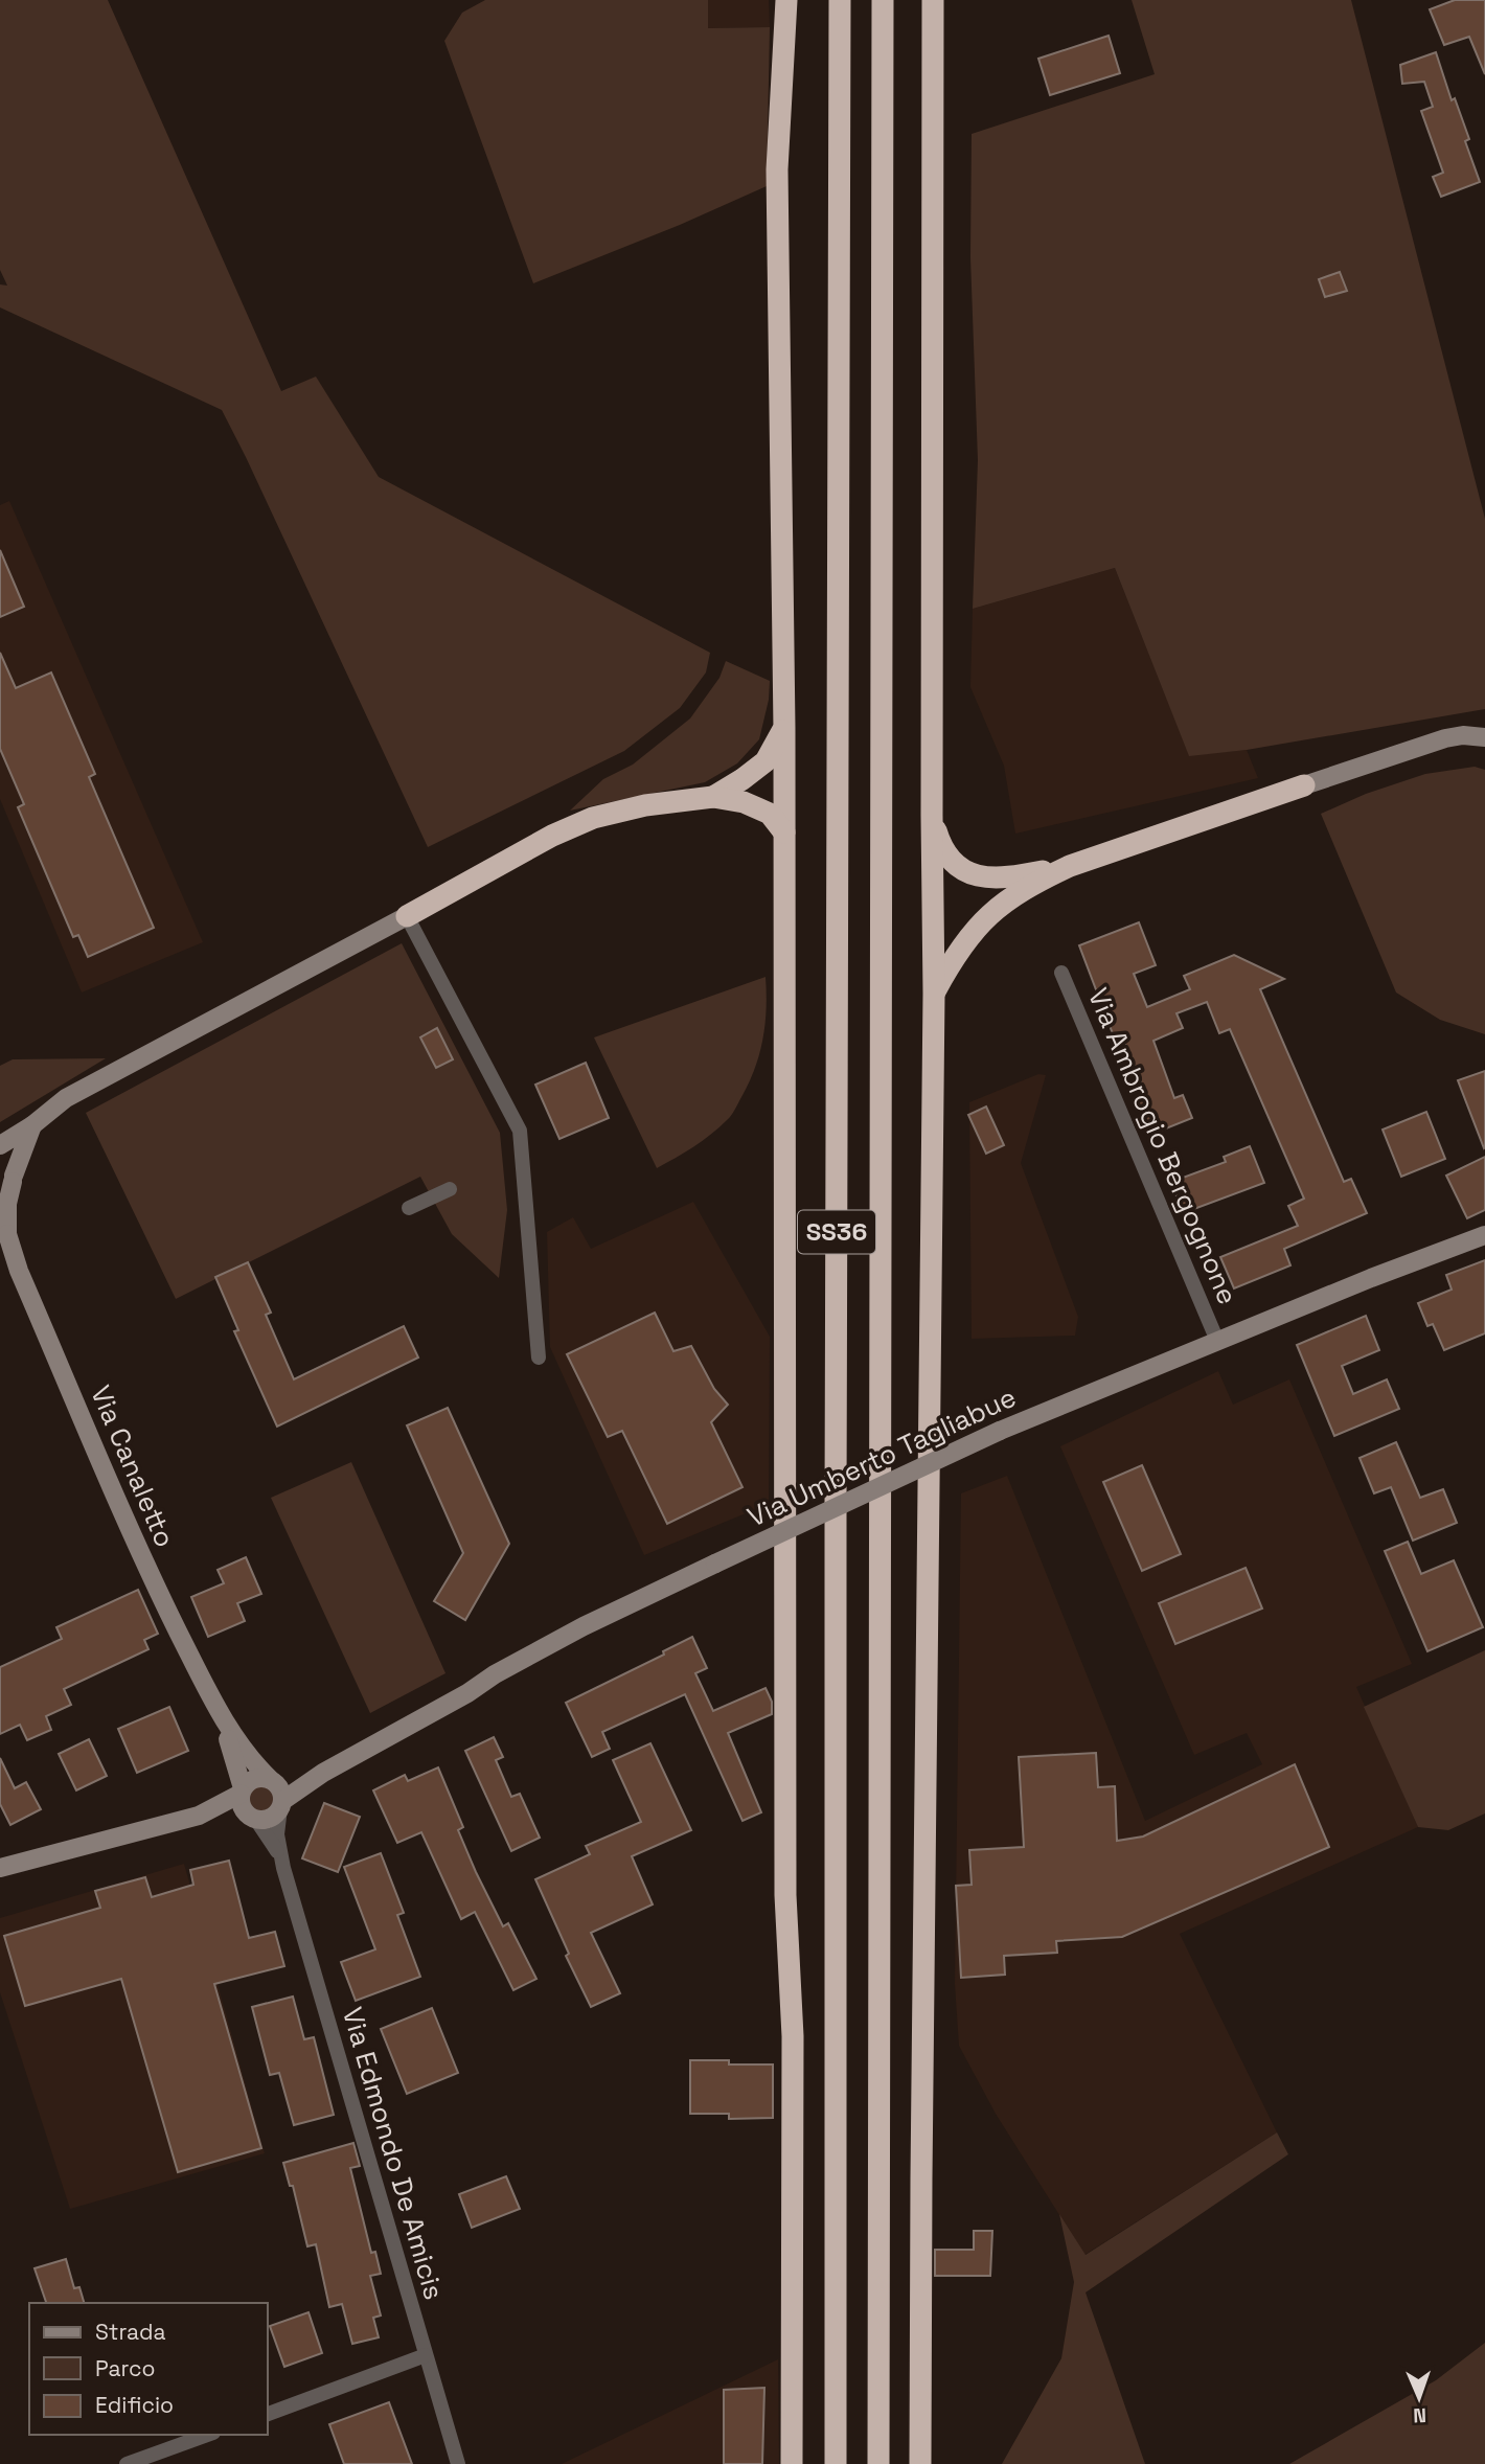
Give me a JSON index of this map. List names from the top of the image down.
{
  "streets": {
    "highway": ["SS36"],
    "street": [
      "Via Ambrogio Bergognone",
      "Via Umberto Tagliabue",
      "Via Canaletto",
      "Via Edmondo De Amicis"
    ]
  },
  "crossings": [
    ["Via Ambrogio Bergognone", "Via Umberto Tagliabue"],
    ["Via Umberto Tagliabue", "Via Canaletto"],
    ["Via Umberto Tagliabue", "Via Edmondo De Amicis"],
    ["Via Canaletto", "Via Edmondo De Amicis"]
  ],
  "legend": ["Strada", "Parco", "Edificio"],
  "north": "bottom"
}
